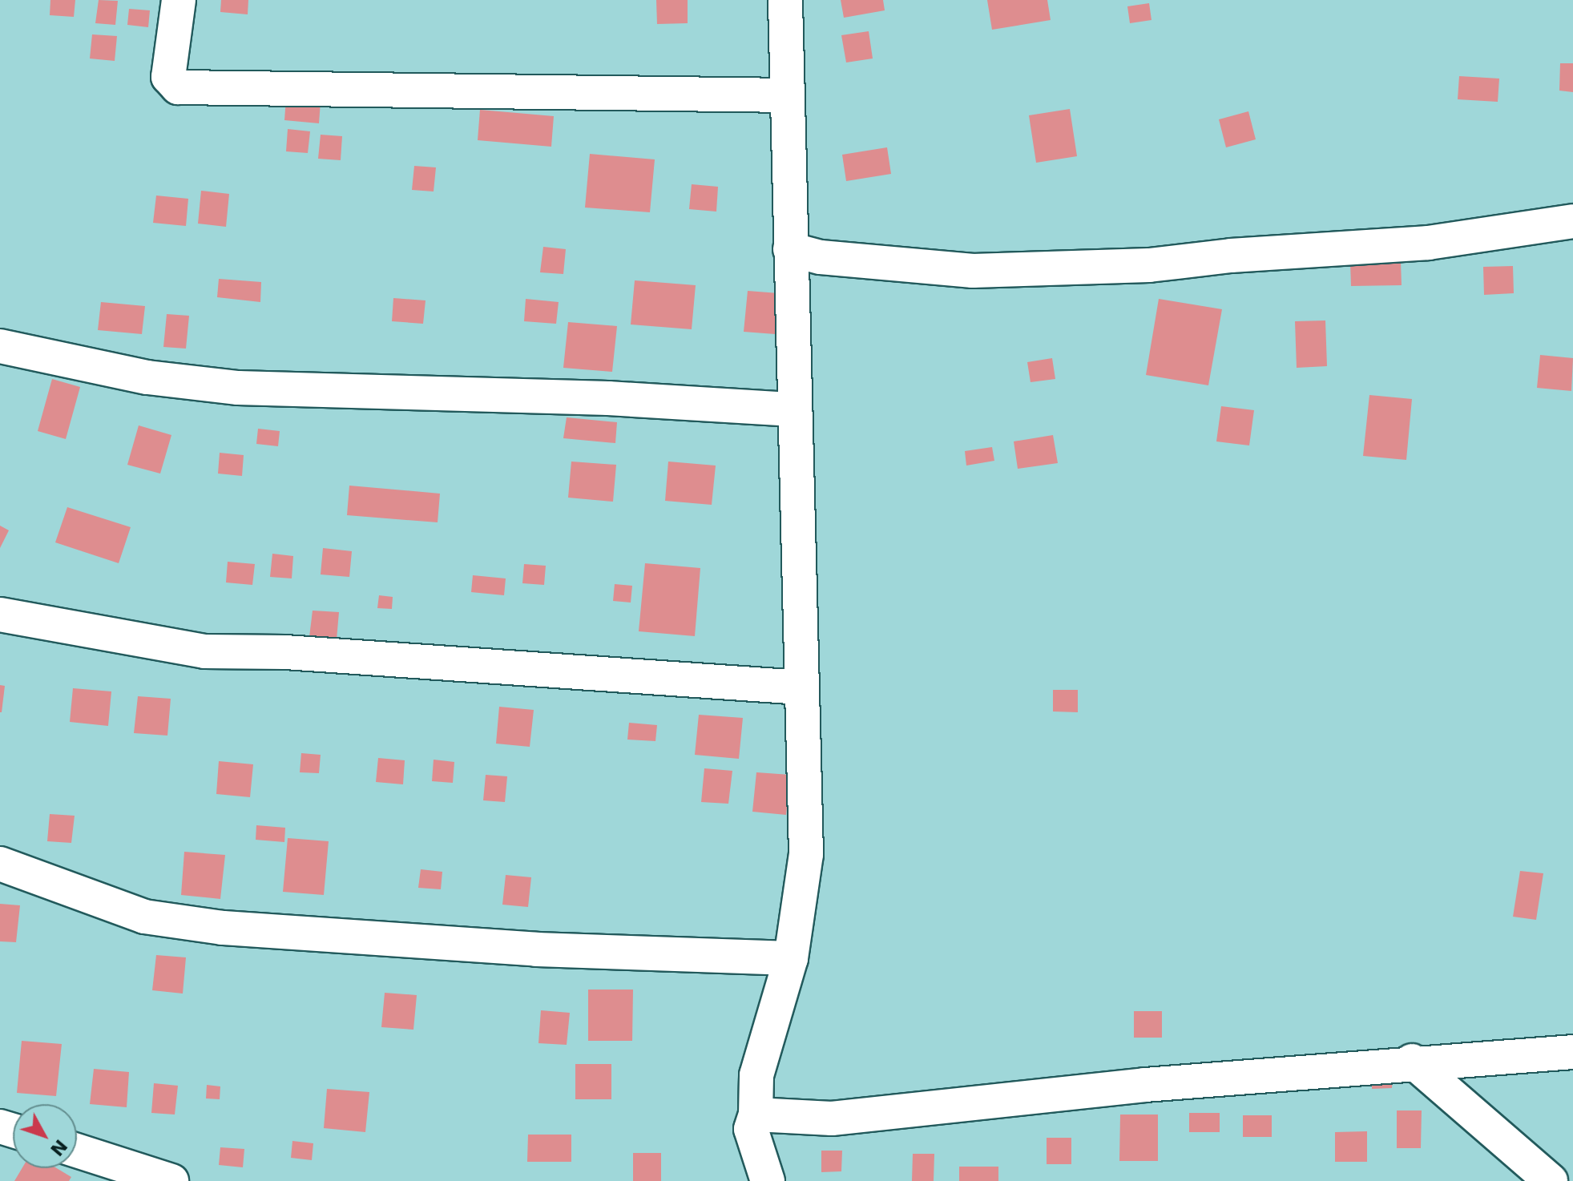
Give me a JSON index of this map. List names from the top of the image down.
{
  "north": "bottom right"
}
